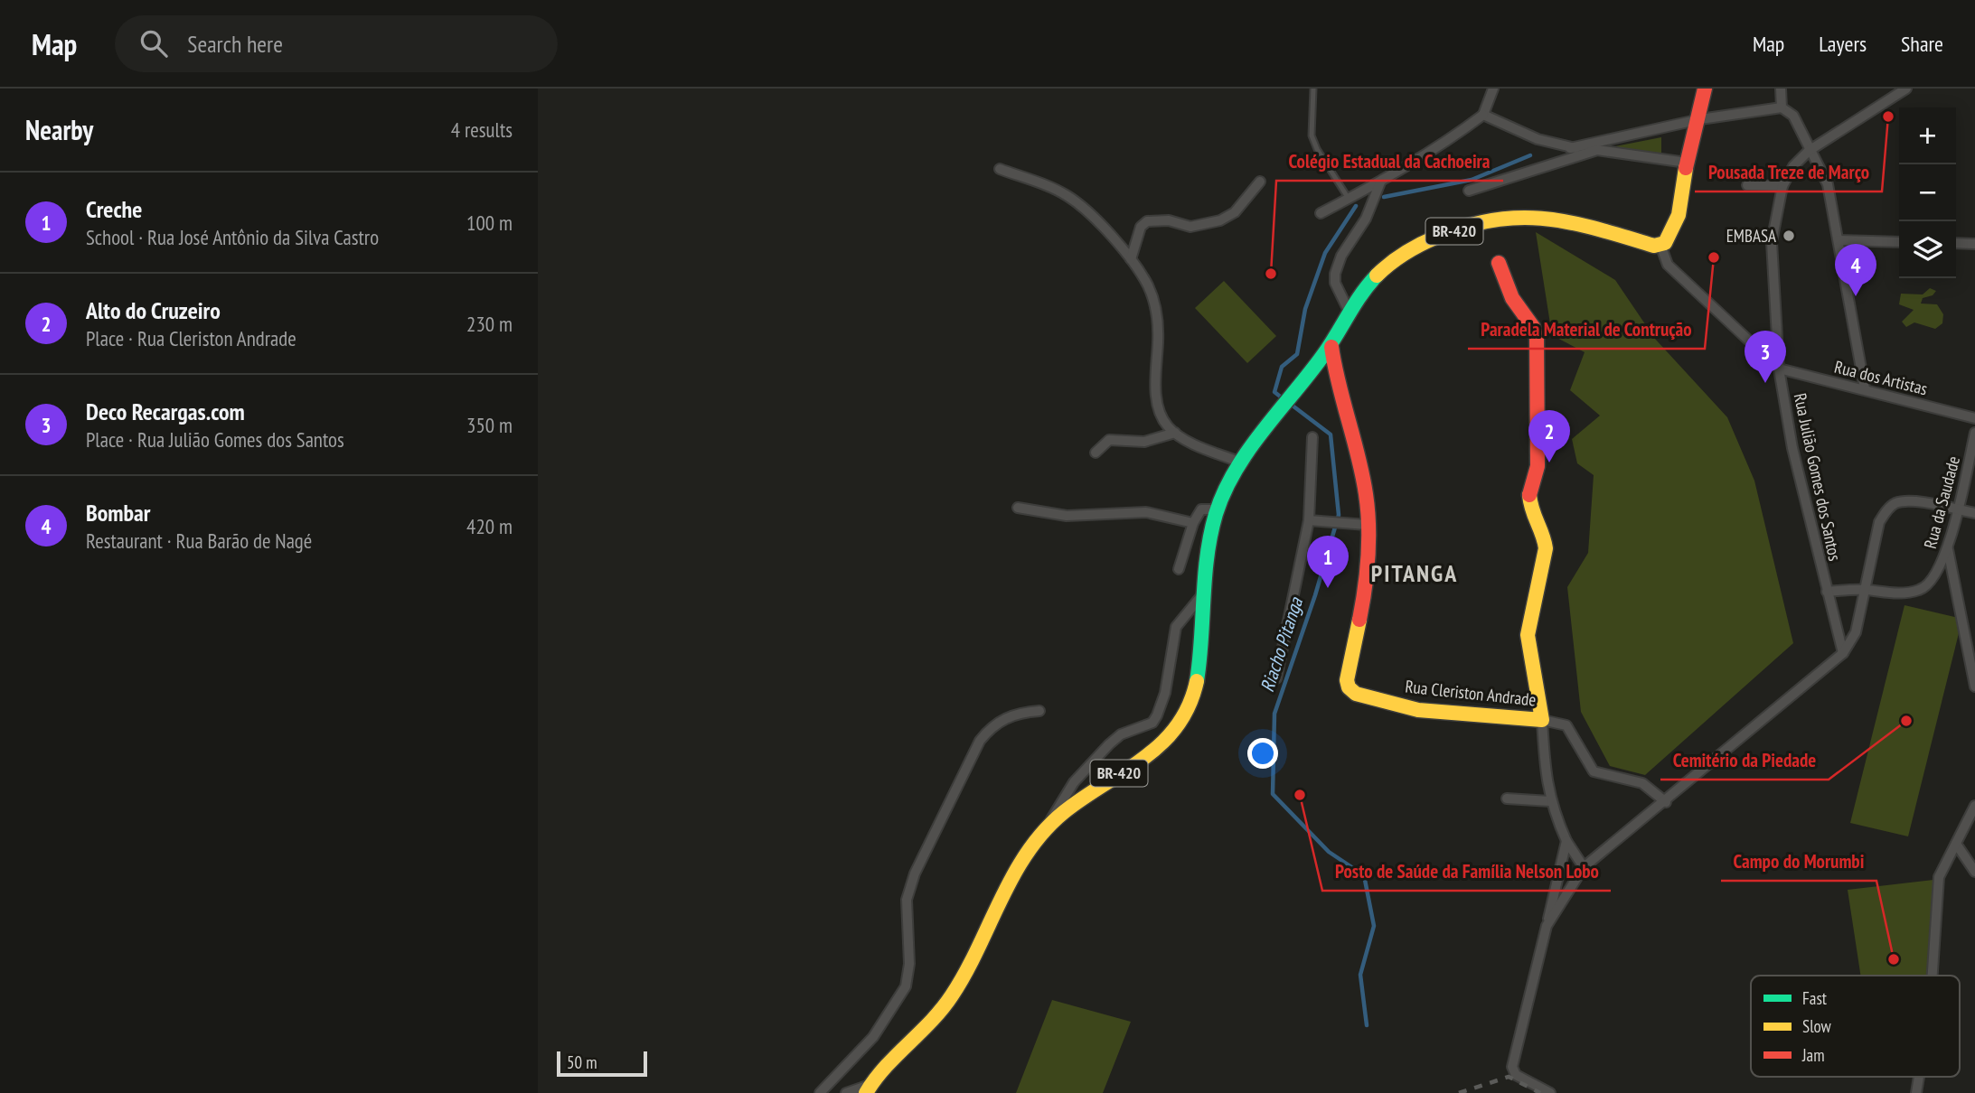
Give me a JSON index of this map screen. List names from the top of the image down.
{
  "streets": {
    "main road": ["BR-420", "Rua Cleriston Andrade"],
    "street": ["Rua dos Artistas", "Rua Julião Gomes dos Santos", "Rua da Saudade"]
  },
  "crossings": [
    ["BR-420", "Rua Cleriston Andrade"],
    ["Rua dos Artistas", "Rua Julião Gomes dos Santos"]
  ],
  "districts": ["PITANGA"],
  "water": ["Riacho Pitanga"],
  "places": [
    "Pousada Treze de Março",
    "EMBASA",
    "Paradela Material de Contrução",
    "Colégio Estadual da Cachoeira",
    "Cemitério da Piedade",
    "Posto de Saúde da Família Nelson Lobo",
    "Campo do Morumbi"
  ],
  "legend": ["Fast", "Slow", "Jam"],
  "scale_bar": "50 m",
  "page": {
    "header": "Map",
    "search": "Search here",
    "nav": ["Map", "Layers", "Share"],
    "heading": ["Nearby", "4 results"],
    "map_buttons": ["+", "−"],
    "list": [
      {
        "mark": "1",
        "name": "Creche",
        "note": "School · Rua José Antônio da Silva Castro",
        "value": "100 m"
      },
      {
        "mark": "2",
        "name": "Alto do Cruzeiro",
        "note": "Place · Rua Cleriston Andrade",
        "value": "230 m"
      },
      {
        "mark": "3",
        "name": "Deco Recargas.com",
        "note": "Place · Rua Julião Gomes dos Santos",
        "value": "350 m"
      },
      {
        "mark": "4",
        "name": "Bombar",
        "note": "Restaurant · Rua Barão de Nagé",
        "value": "420 m"
      }
    ],
    "pins": [
      "4",
      "3",
      "2",
      "1"
    ],
    "scale": "50 m"
  }
}
